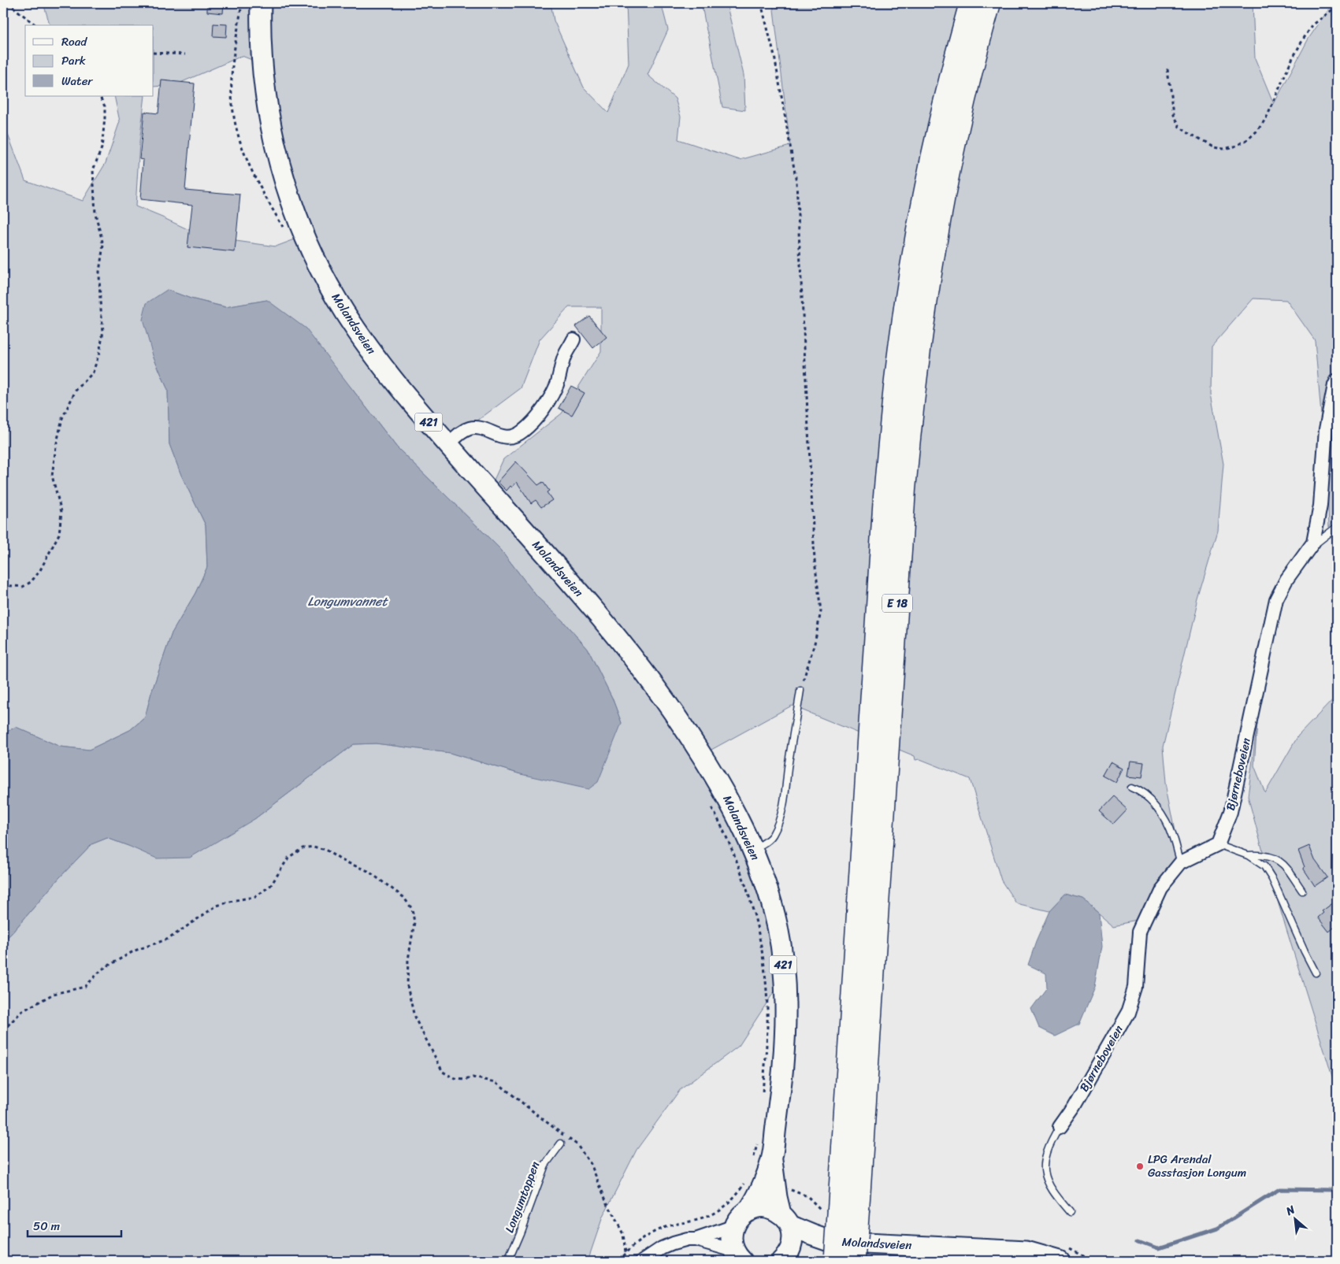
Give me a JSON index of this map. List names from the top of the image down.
{
  "streets": {
    "highway": ["E 18"],
    "main road": ["Molandsveien", "421"],
    "street": ["Bjørneboveien"],
    "lane": ["Longumtoppen"]
  },
  "crossings": [
    ["Molandsveien", "421"],
    ["Molandsveien", "E 18"]
  ],
  "water": ["Longumvannet"],
  "places": ["LPG Arendal Gasstasjon Longum"],
  "legend": ["Road", "Park", "Water"],
  "scale_bar": "50 m",
  "north": "top left"
}
